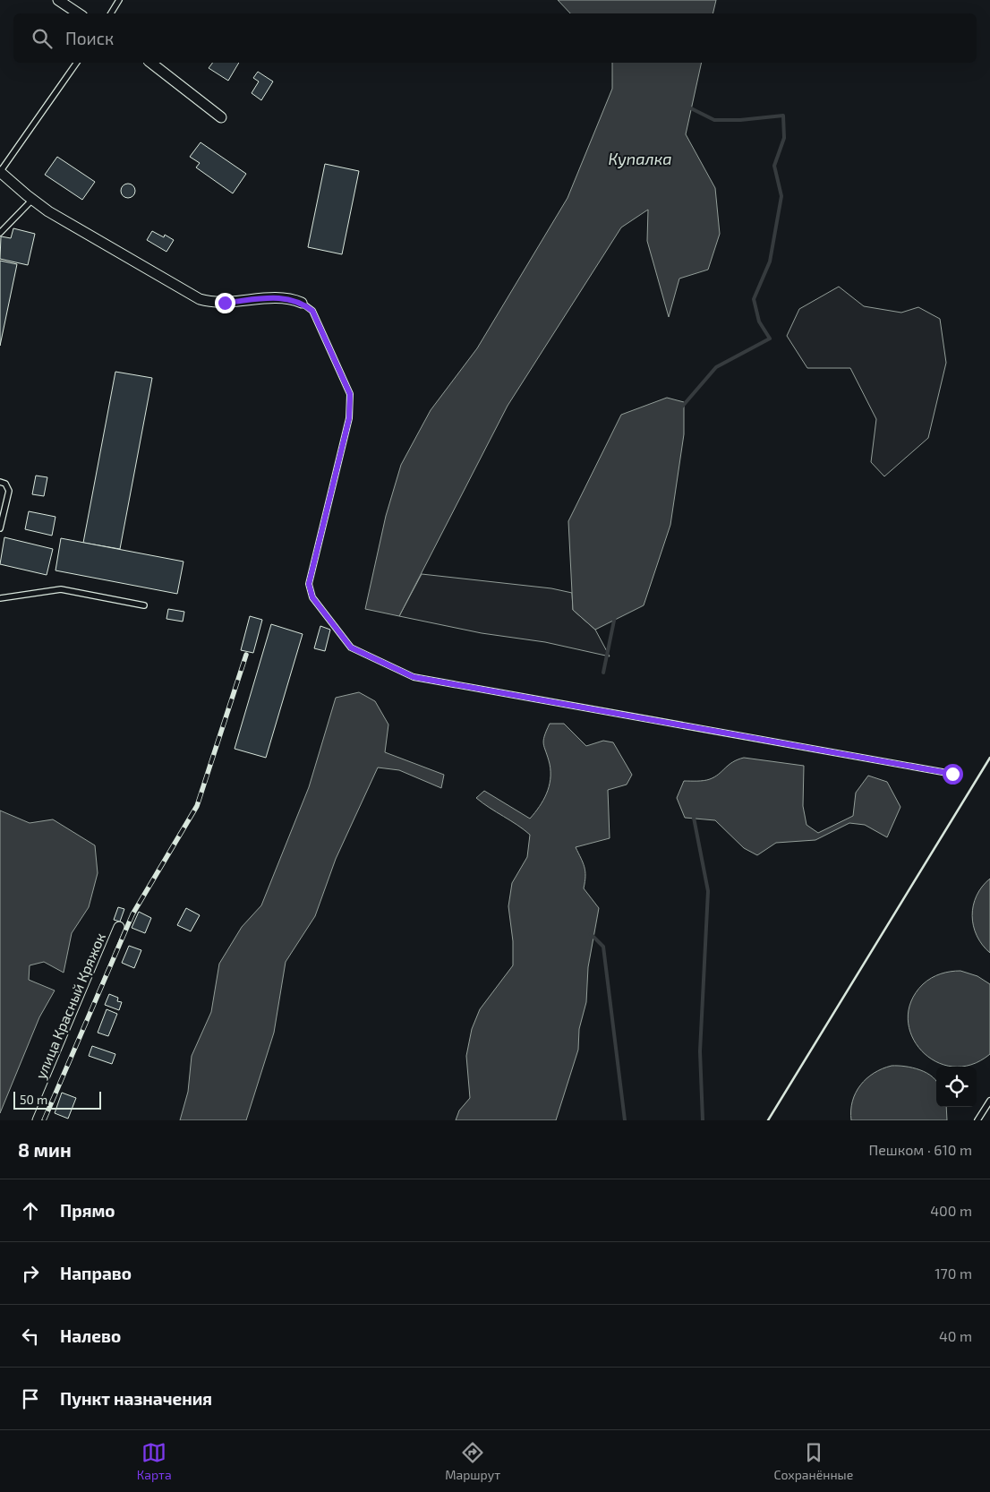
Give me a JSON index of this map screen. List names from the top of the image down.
{
  "streets": {
    "street": ["улица Красный Кряжок"]
  },
  "water": ["Купалка"],
  "scale_bar": "50 m",
  "page": {
    "search": "Поиск",
    "scale": "50 m",
    "heading": ["8 мин", "Пешком · 610 m"],
    "list": [
      ["Прямо", "400 m"],
      ["Направо", "170 m"],
      ["Налево", "40 m"],
      "Пункт назначения"
    ],
    "nav": ["Карта", "Маршрут", "Сохранённые"]
  }
}
